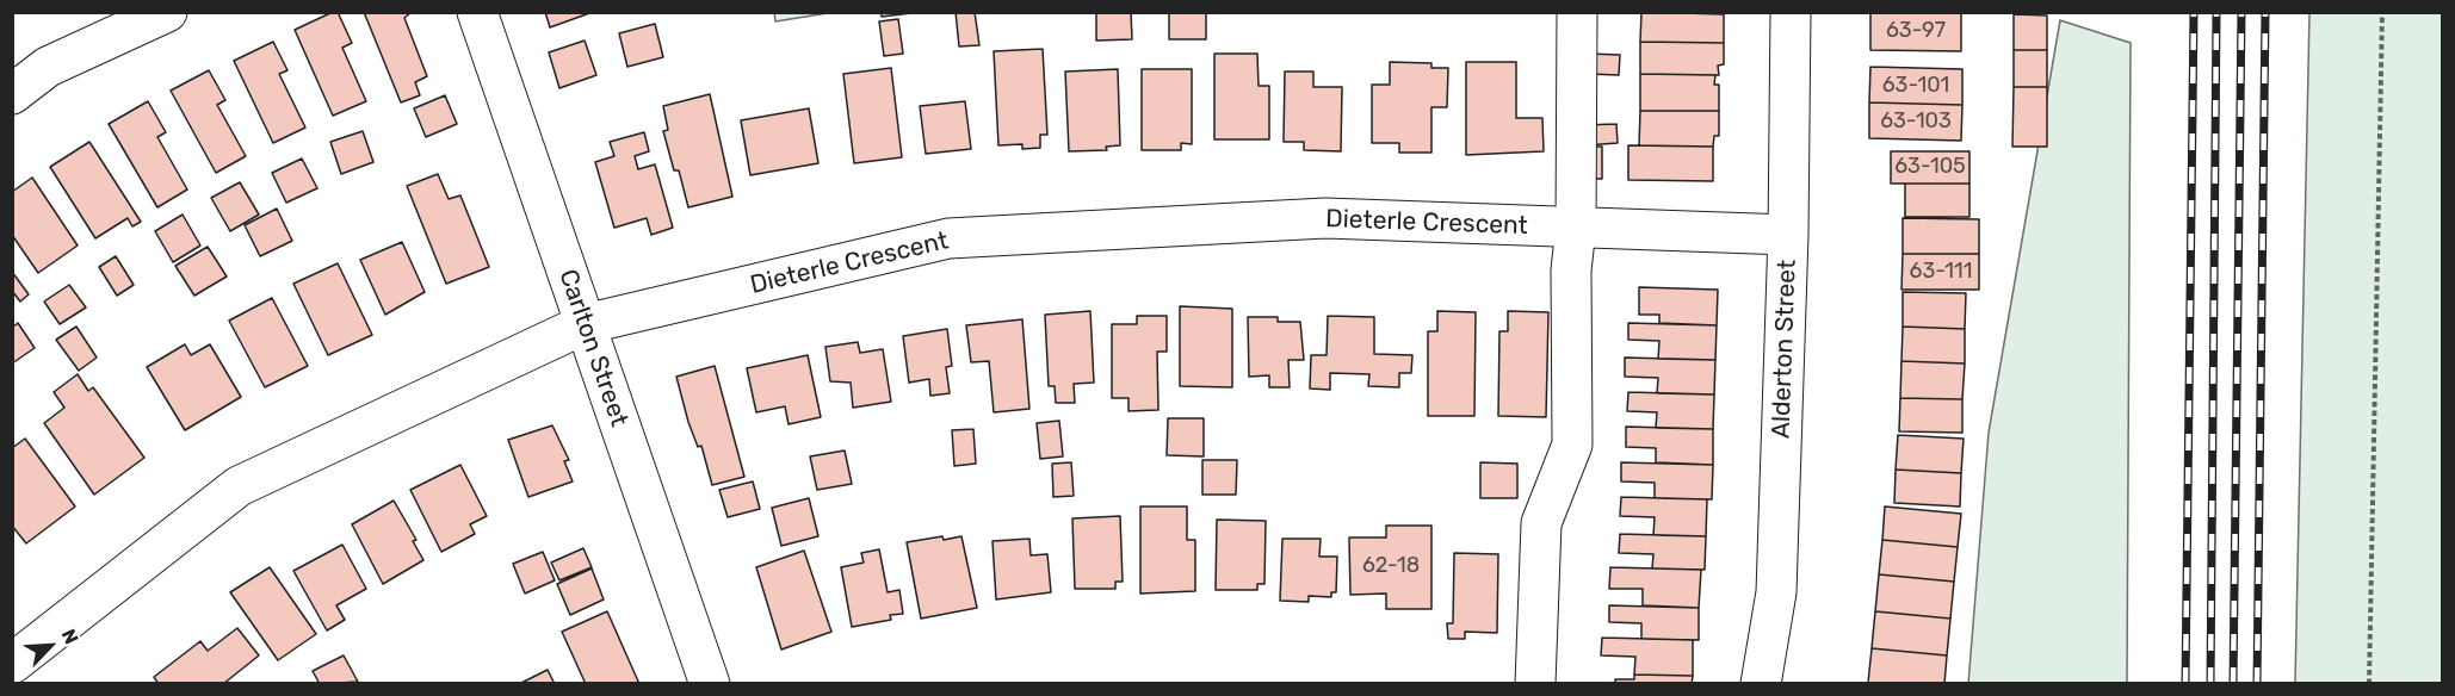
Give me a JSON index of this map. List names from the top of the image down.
{
  "streets": {
    "street": ["Dieterle Crescent", "Carlton Street", "Alderton Street"]
  },
  "crossings": [
    ["Dieterle Crescent", "Carlton Street"],
    ["Dieterle Crescent", "Alderton Street"]
  ],
  "house_numbers": [
    "63-97",
    "63-101",
    "63-103",
    "63-105",
    "63-111",
    "62-18"
  ],
  "north": "top right"
}
